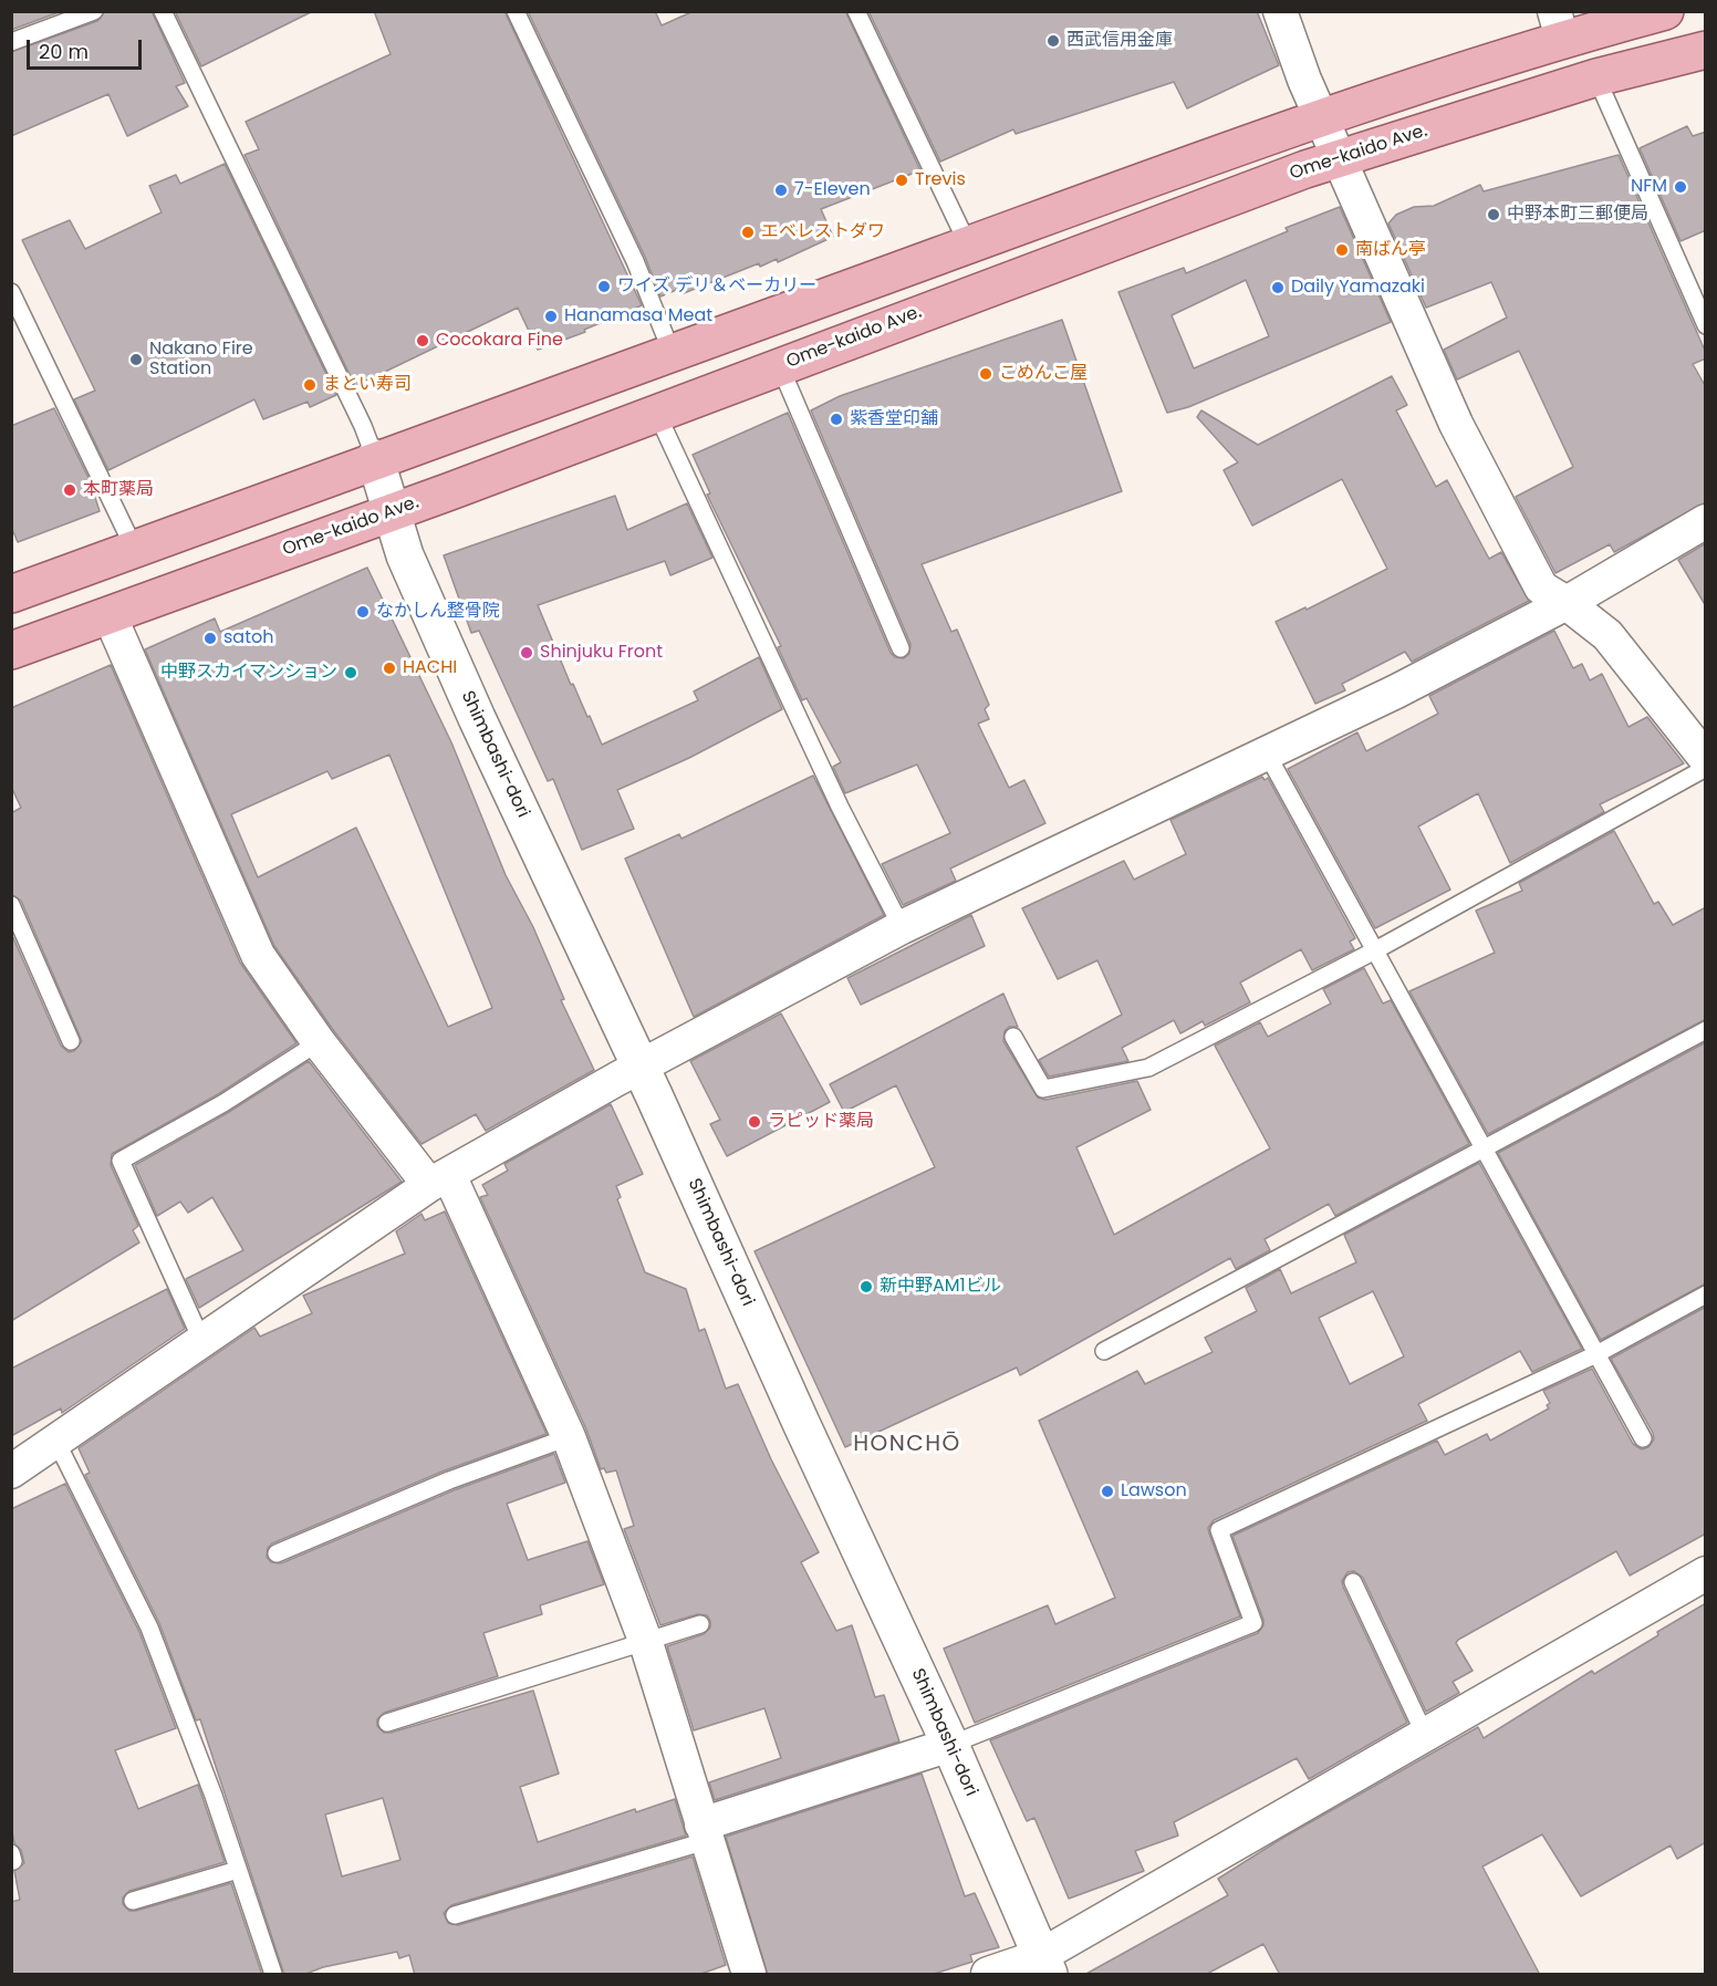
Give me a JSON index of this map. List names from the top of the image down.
{
  "streets": {
    "main road": ["Ome-kaido Ave."],
    "street": ["Shimbashi-dori"]
  },
  "crossings": [
    ["Ome-kaido Ave.", "Shimbashi-dori"]
  ],
  "districts": ["HONCHŌ"],
  "places": [
    "西武信用金庫",
    "Trevis",
    "NFM",
    "7-Eleven",
    "中野本町三郵便局",
    "エベレストダワ",
    "南ばん亭",
    "ワイズ デリ＆ベーカリー",
    "Daily Yamazaki",
    "Hanamasa Meat",
    "Cocokara Fine",
    "Nakano Fire Station",
    "こめんこ屋",
    "まとい寿司",
    "紫香堂印舗",
    "本町薬局",
    "なかしん整骨院",
    "satoh",
    "Shinjuku Front",
    "HACHI",
    "中野スカイマンション",
    "ラピッド薬局",
    "新中野AM1ビル",
    "Lawson"
  ],
  "scale_bar": "20 m"
}
